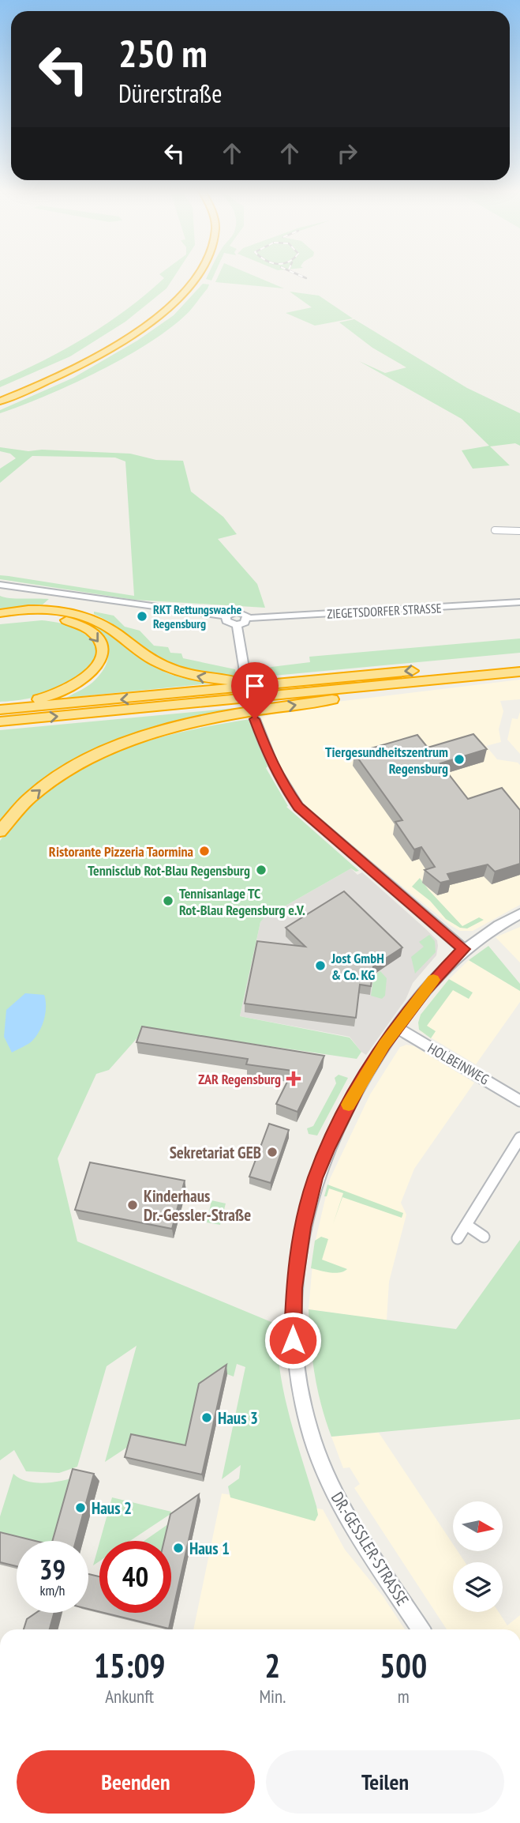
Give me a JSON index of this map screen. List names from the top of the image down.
{
  "streets": {
    "street": ["ZIEGETSDORFER STRASSE", "HOLBEINWEG", "DR.-GESSLER-STRASSE"]
  },
  "crossings": [
    ["HOLBEINWEG", "DR.-GESSLER-STRASSE"]
  ],
  "places": {
    "other": [
      "RKT Rettungswache Regensburg",
      "Tiergesundheitszentrum Regensburg",
      "Ristorante Pizzeria Taormina",
      "Tennisclub Rot-Blau Regensburg",
      "Tennisanlage TC Rot-Blau Regensburg e.V.",
      "Jost GmbH & Co. KG",
      "Sekretariat GEB",
      "Kinderhaus Dr.-Gessler-Straße",
      "Haus 3",
      "Haus 2",
      "Haus 1"
    ],
    "health": ["ZAR Regensburg"]
  },
  "north": "right",
  "page": {
    "turn": ["250 m", "Dürerstraße"],
    "speed": "39 km/h",
    "limit": "40",
    "eta": [
      "15:09",
      "Ankunft",
      "2",
      "Min.",
      "500",
      "m"
    ],
    "buttons": ["Beenden", "Teilen"]
  }
}
